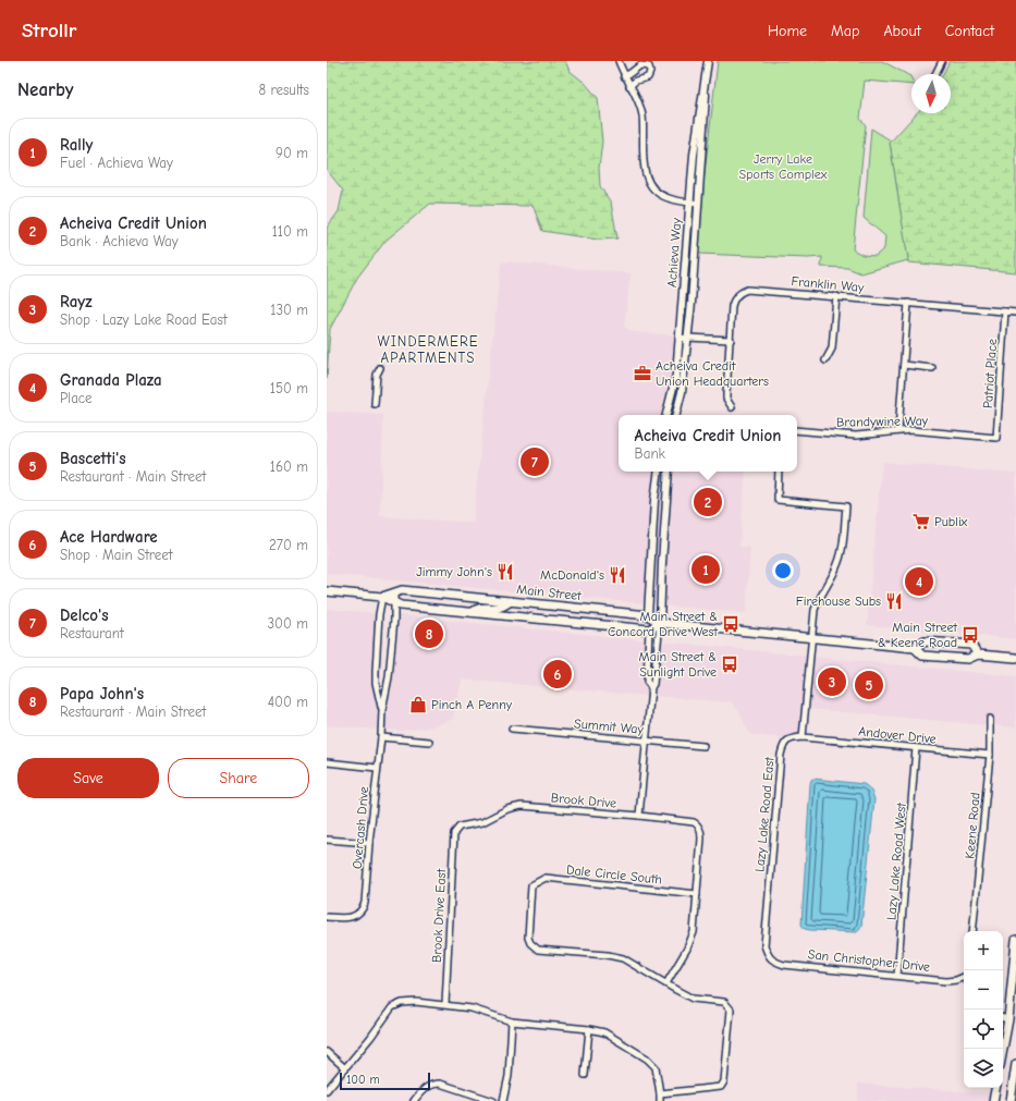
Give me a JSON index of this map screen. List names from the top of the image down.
{
  "streets": {
    "main road": ["Main Street"],
    "street": [
      "Achieva Way",
      "Franklin Way",
      "Patriot Place",
      "Brandywine Way",
      "Summit Way",
      "Andover Drive",
      "Brook Drive",
      "Lazy Lake Road East",
      "Keene Road",
      "Overcash Drive",
      "Lazy Lake Road West",
      "Dale Circle South",
      "Brook Drive East",
      "San Christopher Drive"
    ]
  },
  "crossings": [
    ["Franklin Way", "Patriot Place"],
    ["Patriot Place", "Brandywine Way"],
    ["Main Street", "Overcash Drive"],
    ["Andover Drive", "Lazy Lake Road East"],
    ["Andover Drive", "Keene Road"],
    ["Andover Drive", "Lazy Lake Road West"],
    ["Brook Drive", "Dale Circle South"],
    ["Brook Drive", "Brook Drive East"],
    ["Lazy Lake Road East", "San Christopher Drive"],
    ["Lazy Lake Road West", "San Christopher Drive"]
  ],
  "districts": ["WINDERMERE APARTMENTS"],
  "parks": ["Jerry Lake Sports Complex"],
  "places": {
    "office": ["Acheiva Credit Union Headquarters"],
    "supermarket": ["Publix"],
    "restaurant": ["Jimmy John's", "McDonald's", "Firehouse Subs"],
    "bus stop": ["Main Street & Concord Drive West", "Main Street & Keene Road", "Main Street & Sunlight Drive"],
    "shop": ["Pinch A Penny"]
  },
  "scale_bar": "100 m",
  "north": "bottom",
  "page": {
    "header": "Strollr",
    "nav": [
      "Home",
      "Map",
      "About",
      "Contact"
    ],
    "heading": ["Nearby", "8 results"],
    "list": [
      {
        "mark": "1",
        "name": "Rally",
        "note": "Fuel · Achieva Way",
        "value": "90 m"
      },
      {
        "mark": "2",
        "name": "Acheiva Credit Union",
        "note": "Bank · Achieva Way",
        "value": "110 m"
      },
      {
        "mark": "3",
        "name": "Rayz",
        "note": "Shop · Lazy Lake Road East",
        "value": "130 m"
      },
      {
        "mark": "4",
        "name": "Granada Plaza",
        "note": "Place",
        "value": "150 m"
      },
      {
        "mark": "5",
        "name": "Bascetti's",
        "note": "Restaurant · Main Street",
        "value": "160 m"
      },
      {
        "mark": "6",
        "name": "Ace Hardware",
        "note": "Shop · Main Street",
        "value": "270 m"
      },
      {
        "mark": "7",
        "name": "Delco's",
        "note": "Restaurant",
        "value": "300 m"
      },
      {
        "mark": "8",
        "name": "Papa John's",
        "note": "Restaurant · Main Street",
        "value": "400 m"
      }
    ],
    "popup": ["Acheiva Credit Union", "Bank"],
    "pins": [
      "7",
      "2",
      "1",
      "4",
      "8",
      "6",
      "3",
      "5"
    ],
    "buttons": ["Save", "Share"],
    "map_buttons": ["+", "−"],
    "scale": "100 m"
  }
}
